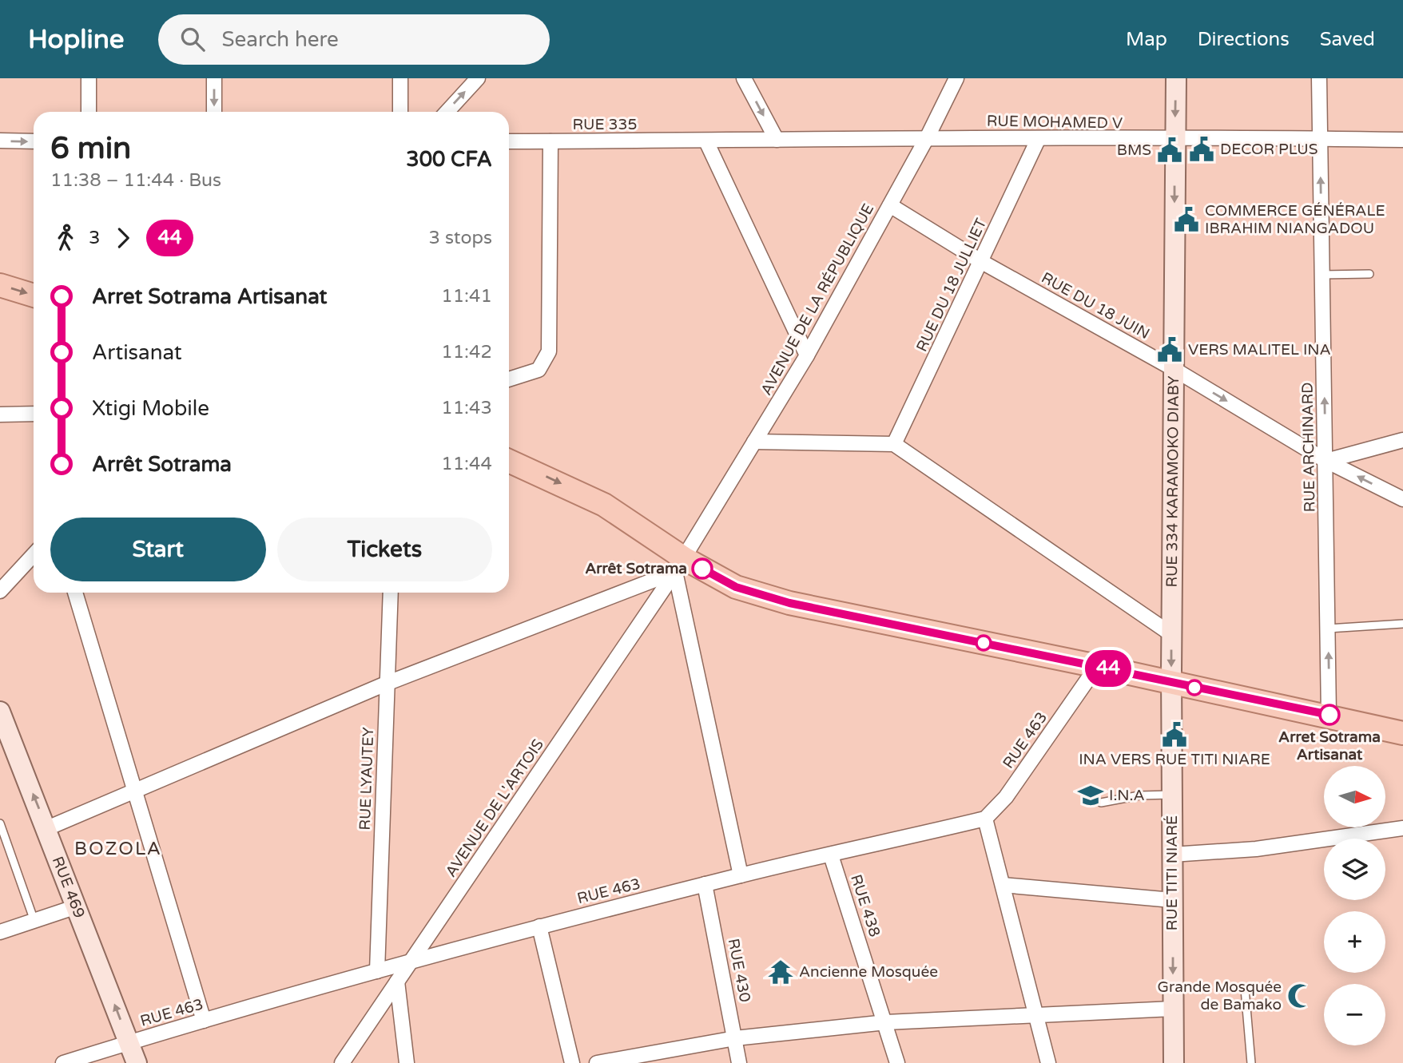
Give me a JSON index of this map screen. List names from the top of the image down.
{
  "streets": {
    "main road": ["RUE 334 KARAMOKO DIABY", "RUE TITI NIARÉ", "RUE 469"],
    "street": [
      "RUE MOHAMED V",
      "RUE 335",
      "RUE DU 18 JULLIET",
      "AVENUE DE LA RÉPUBLIQUE",
      "RUE DU 18 JUIN",
      "RUE ARCHINARD",
      "RUE 463",
      "RUE LYAUTEY",
      "AVENUE DE L'ARTOIS",
      "RUE 438",
      "RUE 430"
    ]
  },
  "crossings": [
    ["RUE MOHAMED V", "RUE 335"],
    ["RUE MOHAMED V", "RUE DU 18 JULLIET"],
    ["RUE MOHAMED V", "AVENUE DE LA RÉPUBLIQUE"],
    ["RUE MOHAMED V", "RUE ARCHINARD"],
    ["RUE MOHAMED V", "RUE 334 KARAMOKO DIABY"],
    ["RUE DU 18 JULLIET", "RUE DU 18 JUIN"],
    ["AVENUE DE LA RÉPUBLIQUE", "RUE DU 18 JUIN"],
    ["AVENUE DE LA RÉPUBLIQUE", "AVENUE DE L'ARTOIS"],
    ["RUE DU 18 JUIN", "RUE ARCHINARD"],
    ["RUE DU 18 JUIN", "RUE 334 KARAMOKO DIABY"],
    ["RUE 334 KARAMOKO DIABY", "RUE TITI NIARÉ"],
    ["RUE 463", "RUE LYAUTEY"],
    ["RUE 463", "AVENUE DE L'ARTOIS"],
    ["RUE 463", "RUE 469"],
    ["RUE 463", "RUE 438"],
    ["RUE 463", "RUE 430"]
  ],
  "one_way": ["RUE ARCHINARD", "RUE 334 KARAMOKO DIABY", "RUE 469"],
  "districts": ["BOZOLA"],
  "places": {
    "public building": [
      "DECOR PLUS",
      "BMS",
      "COMMERCE GÉNÉRALE IBRAHIM NIANGADOU",
      "VERS MALITEL INA",
      "INA VERS RUE TITI NIARE"
    ],
    "other": ["Arrêt Sotrama", "Arret Sotrama Artisanat"],
    "school or university": ["I.N.A"],
    "temple": ["Ancienne Mosquée"],
    "mosque": ["Grande Mosquée de Bamako"]
  },
  "lines": ["bus line 44"],
  "north": "right",
  "page": {
    "header": "Hopline",
    "search": "Search here",
    "nav": ["Map", "Directions", "Saved"],
    "on_map": "44",
    "heading": ["6 min", "11:38 – 11:44 · Bus", "300 CFA"],
    "legs": ["3", "44", "3 stops"],
    "list": [
      {
        "name": "Arret Sotrama Artisanat",
        "value": "11:41"
      },
      {
        "name": "Artisanat",
        "value": "11:42"
      },
      {
        "name": "Xtigi Mobile",
        "value": "11:43"
      },
      {
        "name": "Arrêt Sotrama",
        "value": "11:44"
      }
    ],
    "buttons": ["Start", "Tickets"],
    "map_buttons": ["+", "−"]
  }
}
